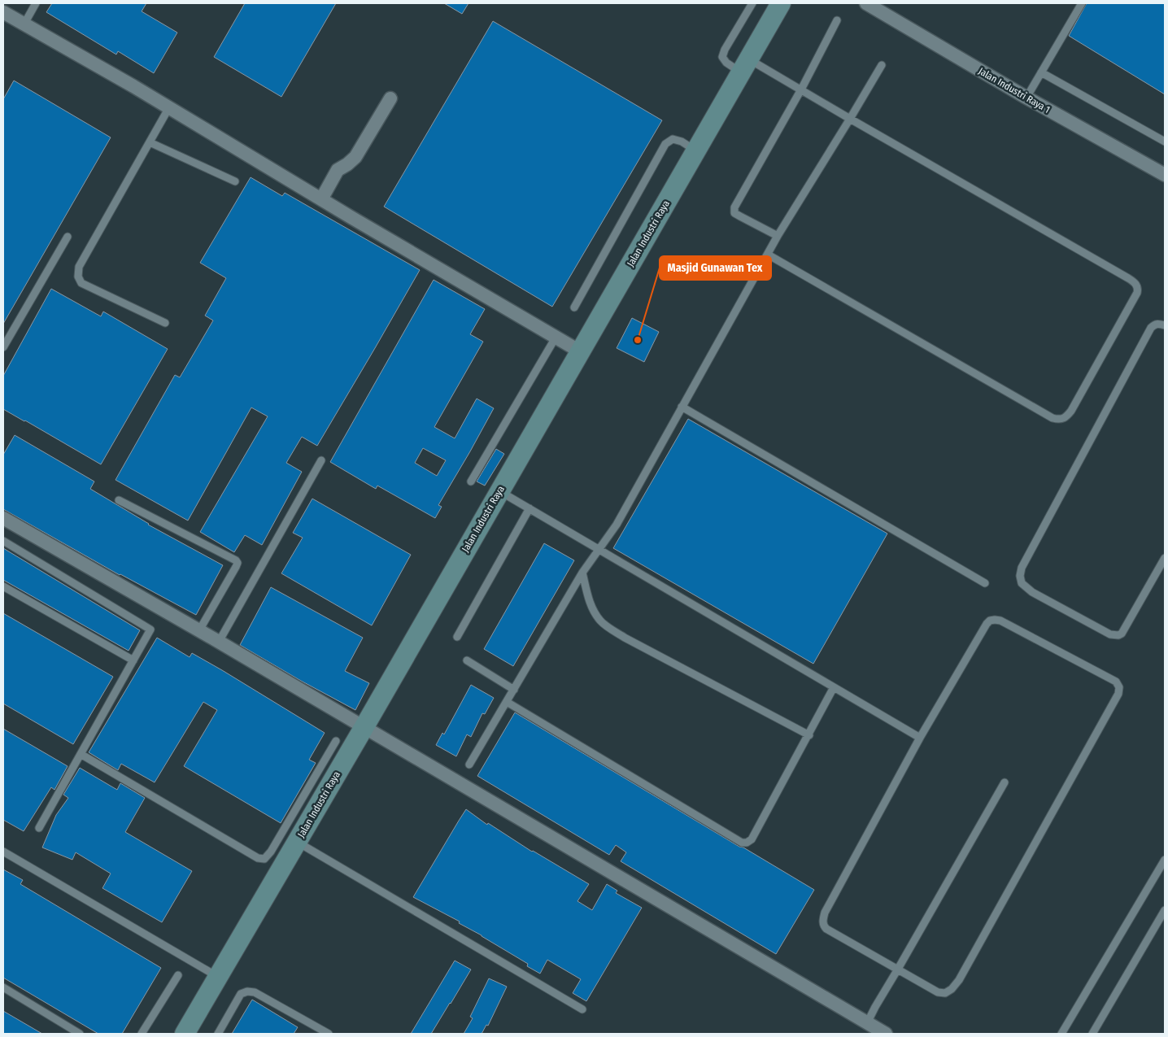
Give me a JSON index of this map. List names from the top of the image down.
{
  "streets": {
    "street": ["Jalan Industri Raya 1", "Jalan Industri Raya"]
  },
  "places": ["Masjid Gunawan Tex"]
}
